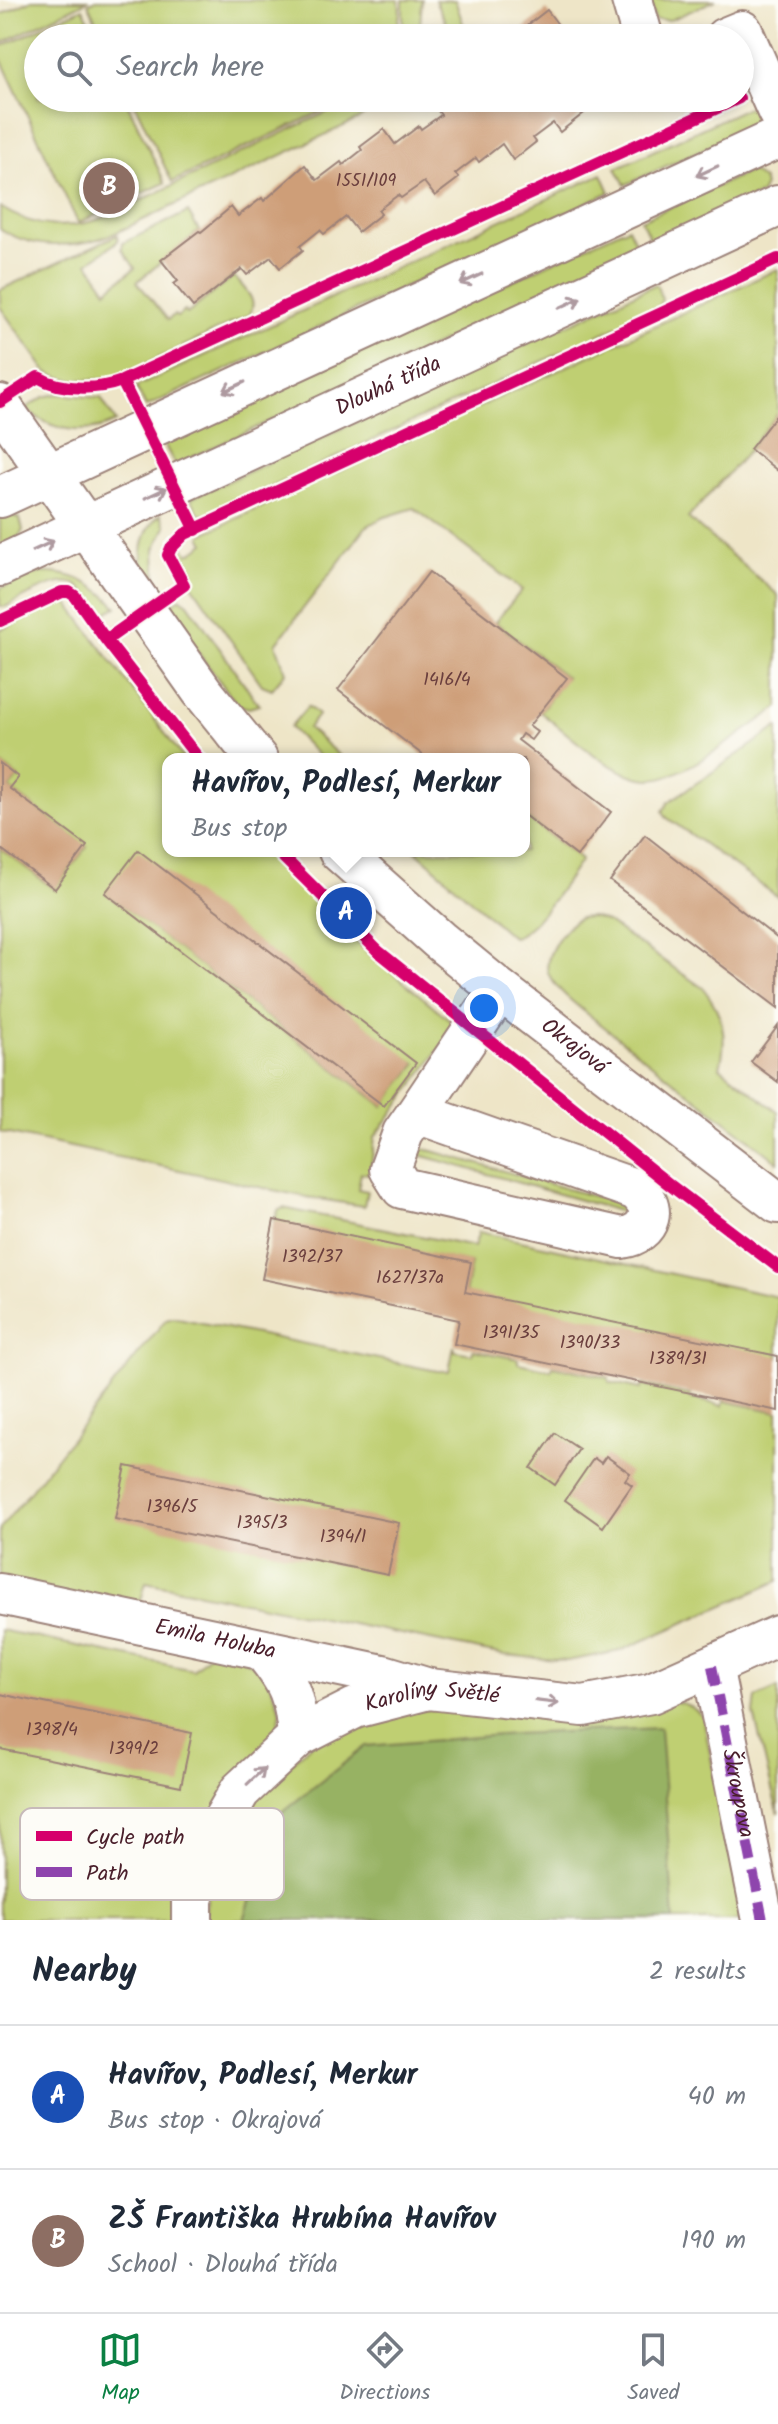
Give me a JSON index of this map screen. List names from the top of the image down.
{
  "streets": {
    "street": [
      "Dlouhá třída",
      "Okrajová",
      "Emila Holuba",
      "Karolíny Světlé",
      "Škroupova"
    ]
  },
  "crossings": [
    ["Emila Holuba", "Karolíny Světlé"],
    ["Karolíny Světlé", "Škroupova"]
  ],
  "one_way": ["Karolíny Světlé"],
  "house_numbers": [
    "1551/109",
    "1416/4",
    "1392/37",
    "1627/37a",
    "1391/35",
    "1390/33",
    "1389/31",
    "1396/5",
    "1395/3",
    "1394/1",
    "1398/4",
    "1399/2"
  ],
  "legend": ["Cycle path", "Path"],
  "page": {
    "search": "Search here",
    "pins": ["B", "A"],
    "popup": ["Havířov, Podlesí, Merkur", "Bus stop"],
    "heading": ["Nearby", "2 results"],
    "list": [
      {
        "mark": "A",
        "name": "Havířov, Podlesí, Merkur",
        "note": "Bus stop · Okrajová",
        "value": "40 m"
      },
      {
        "mark": "B",
        "name": "ZŠ Františka Hrubína Havířov",
        "note": "School · Dlouhá třída",
        "value": "190 m"
      }
    ],
    "nav": ["Map", "Directions", "Saved"]
  }
}
